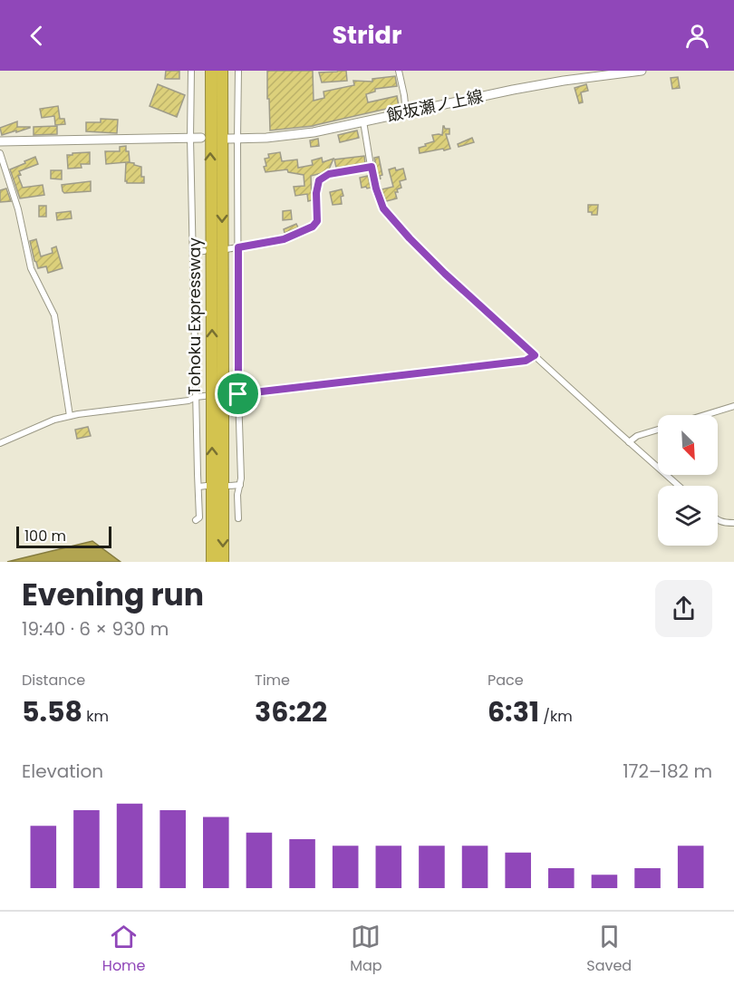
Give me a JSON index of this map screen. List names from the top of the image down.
{
  "streets": {
    "highway": ["Tohoku Expressway"],
    "main road": ["飯坂瀬ノ上線"]
  },
  "scale_bar": "100 m",
  "north": "bottom right",
  "page": {
    "header": "Stridr",
    "scale": "100 m",
    "heading": ["Evening run", "19:40 · 6 × 930 m"],
    "stats": [
      ["Distance", "5.58 km"],
      ["Time", "36:22"],
      ["Pace", "6:31 /km"]
    ],
    "chart": ["Elevation", "172–182 m"],
    "tabs": ["Home", "Map", "Saved"]
  }
}
